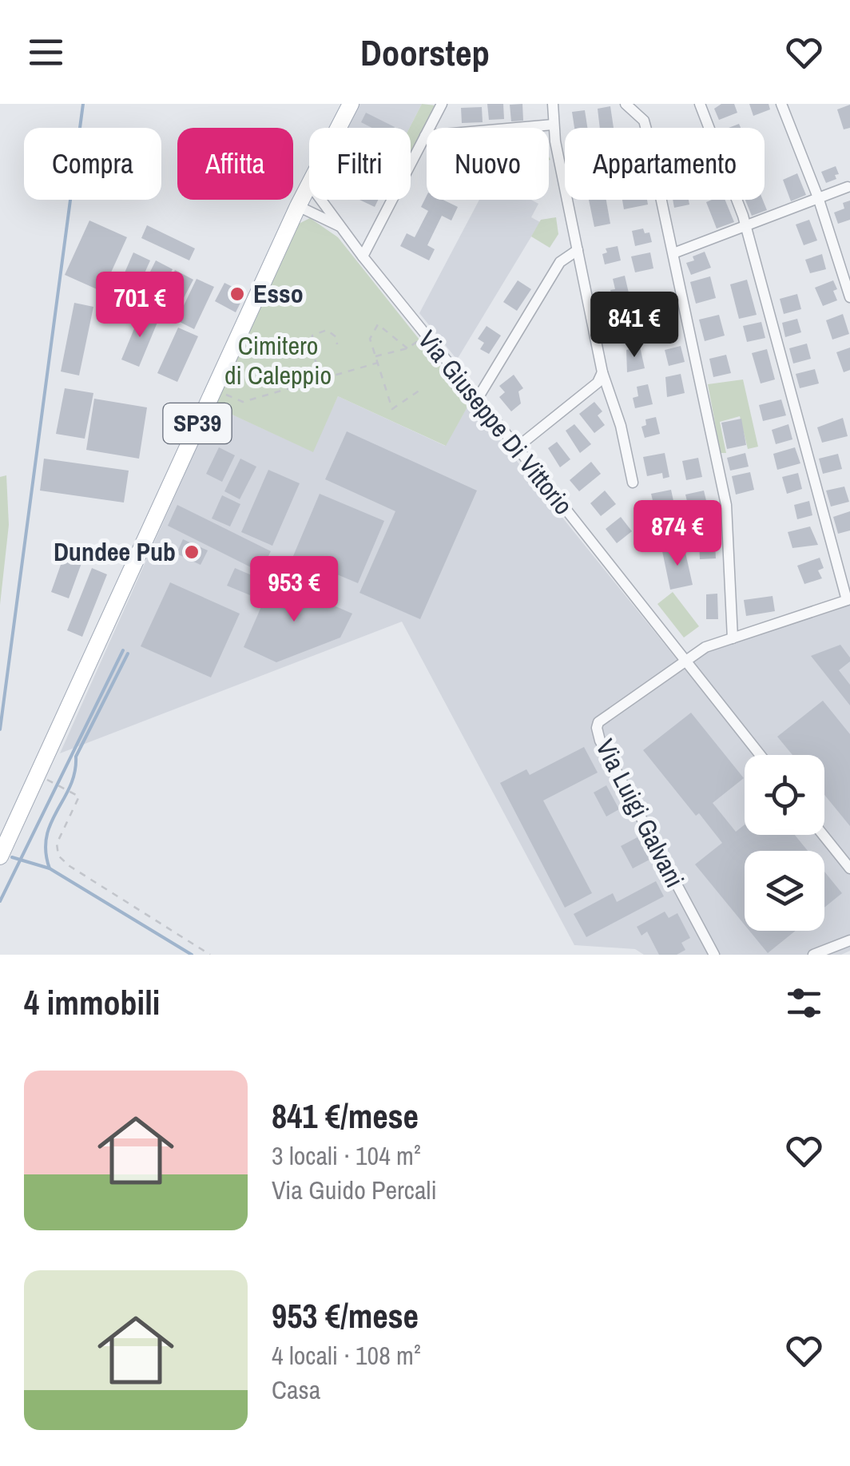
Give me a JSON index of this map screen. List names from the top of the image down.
{
  "streets": {
    "main road": ["SP39"],
    "street": ["Via Giuseppe Di Vittorio", "Via Luigi Galvani"]
  },
  "crossings": [
    ["Via Giuseppe Di Vittorio", "SP39"],
    ["Via Giuseppe Di Vittorio", "Via Luigi Galvani"]
  ],
  "parks": ["Cimitero di Caleppio"],
  "places": ["Esso", "Dundee Pub"],
  "page": {
    "header": "Doorstep",
    "chip": [
      "Compra",
      "Affitta",
      "Filtri",
      "Nuovo",
      "Appartamento"
    ],
    "price": [
      "701 €",
      "841 €",
      "874 €",
      "953 €"
    ],
    "heading": "4 immobili",
    "list": [
      {
        "name": "841 €/mese",
        "note": "3 locali · 104 m² · Via Guido Percali"
      },
      {
        "name": "953 €/mese",
        "note": "4 locali · 108 m² · Casa"
      }
    ]
  }
}
